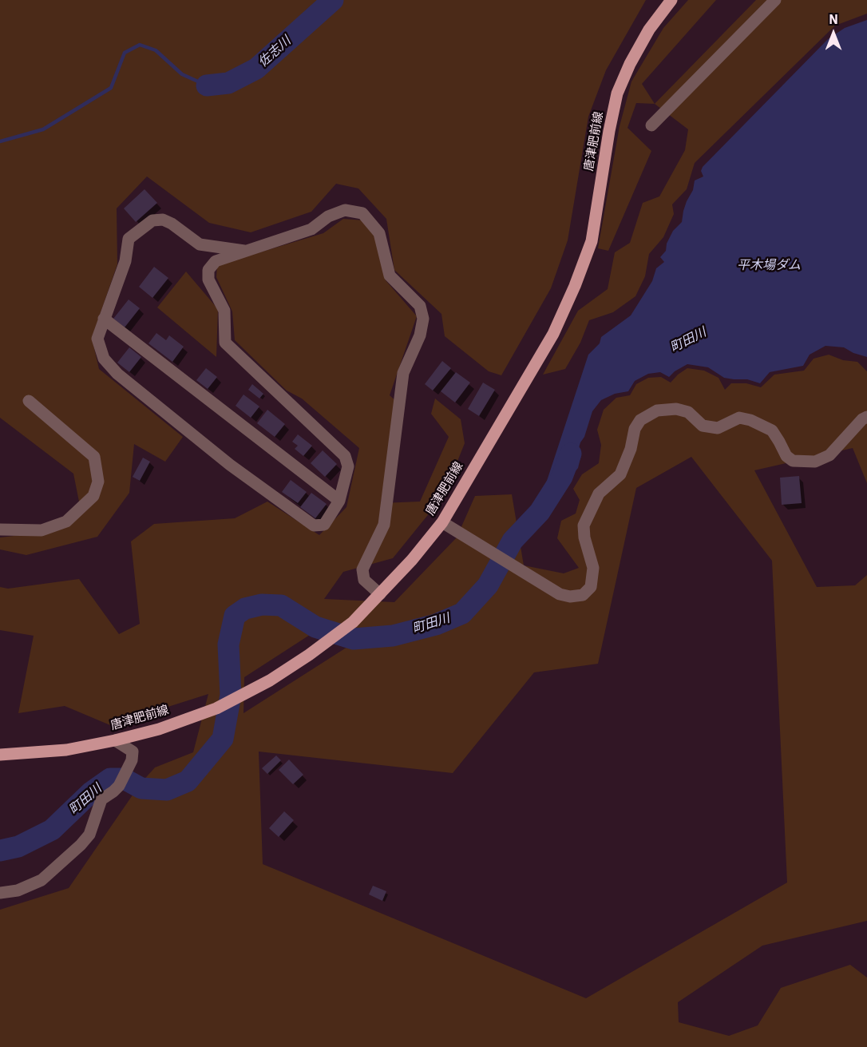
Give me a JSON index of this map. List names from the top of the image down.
{
  "streets": {
    "main road": ["唐津肥前線"]
  },
  "water": ["佐志川", "平木場ダム", "町田川"],
  "north": "top"
}
